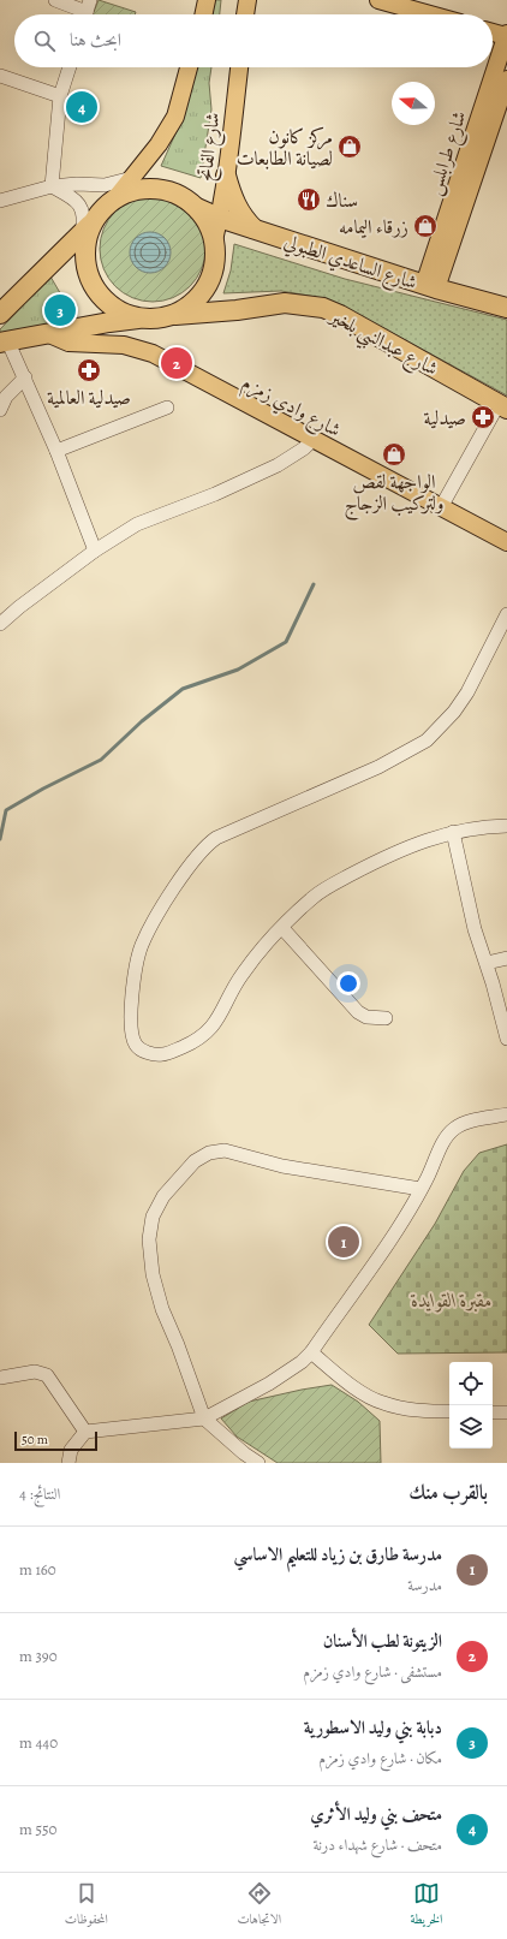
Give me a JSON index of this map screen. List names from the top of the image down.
{
  "streets": {
    "highway": ["شارع الساعدي الطبولي", "شارع عبدالنبي بلخير"],
    "main road": ["شارع الفاتح", "شارع طرابلس", "شارع وادي زمزم"]
  },
  "crossings": [
    ["شارع الفاتح", "شارع الساعدي الطبولي"],
    ["شارع الفاتح", "شارع عبدالنبي بلخير"],
    ["شارع طرابلس", "شارع الساعدي الطبولي"],
    ["شارع الساعدي الطبولي", "شارع عبدالنبي بلخير"]
  ],
  "parks": ["مقبرة القوايدة"],
  "places": {
    "shop": ["مركز كانون لصيانة الطابعات", "زرقاء اليمامه", "الواجهة لقص ولتركيب الزجاج"],
    "restaurant": ["سناك"],
    "pharmacy": ["صيدلية العالمية", "صيدلية"]
  },
  "scale_bar": "50 m",
  "north": "left",
  "page": {
    "search": "ابحث هنا",
    "pins": [
      "4",
      "3",
      "2",
      "1"
    ],
    "scale": "50 m",
    "heading": ["بالقرب منك", "النتائج: 4"],
    "list": [
      {
        "mark": "1",
        "name": "مدرسة طارق بن زياد للتعليم الاساسي",
        "note": "مدرسة",
        "value": "160 m"
      },
      {
        "mark": "2",
        "name": "الزيتونة لطب الأسنان",
        "note": "مستشفى · شارع وادي زمزم",
        "value": "390 m"
      },
      {
        "mark": "3",
        "name": "دبابة بني وليد الاسطورية",
        "note": "مكان · شارع وادي زمزم",
        "value": "440 m"
      },
      {
        "mark": "4",
        "name": "متحف بني وليد الأثري",
        "note": "متحف · شارع شهداء درنة",
        "value": "550 m"
      }
    ],
    "nav": ["الخريطة", "الاتجاهات", "المحفوظات"]
  }
}
